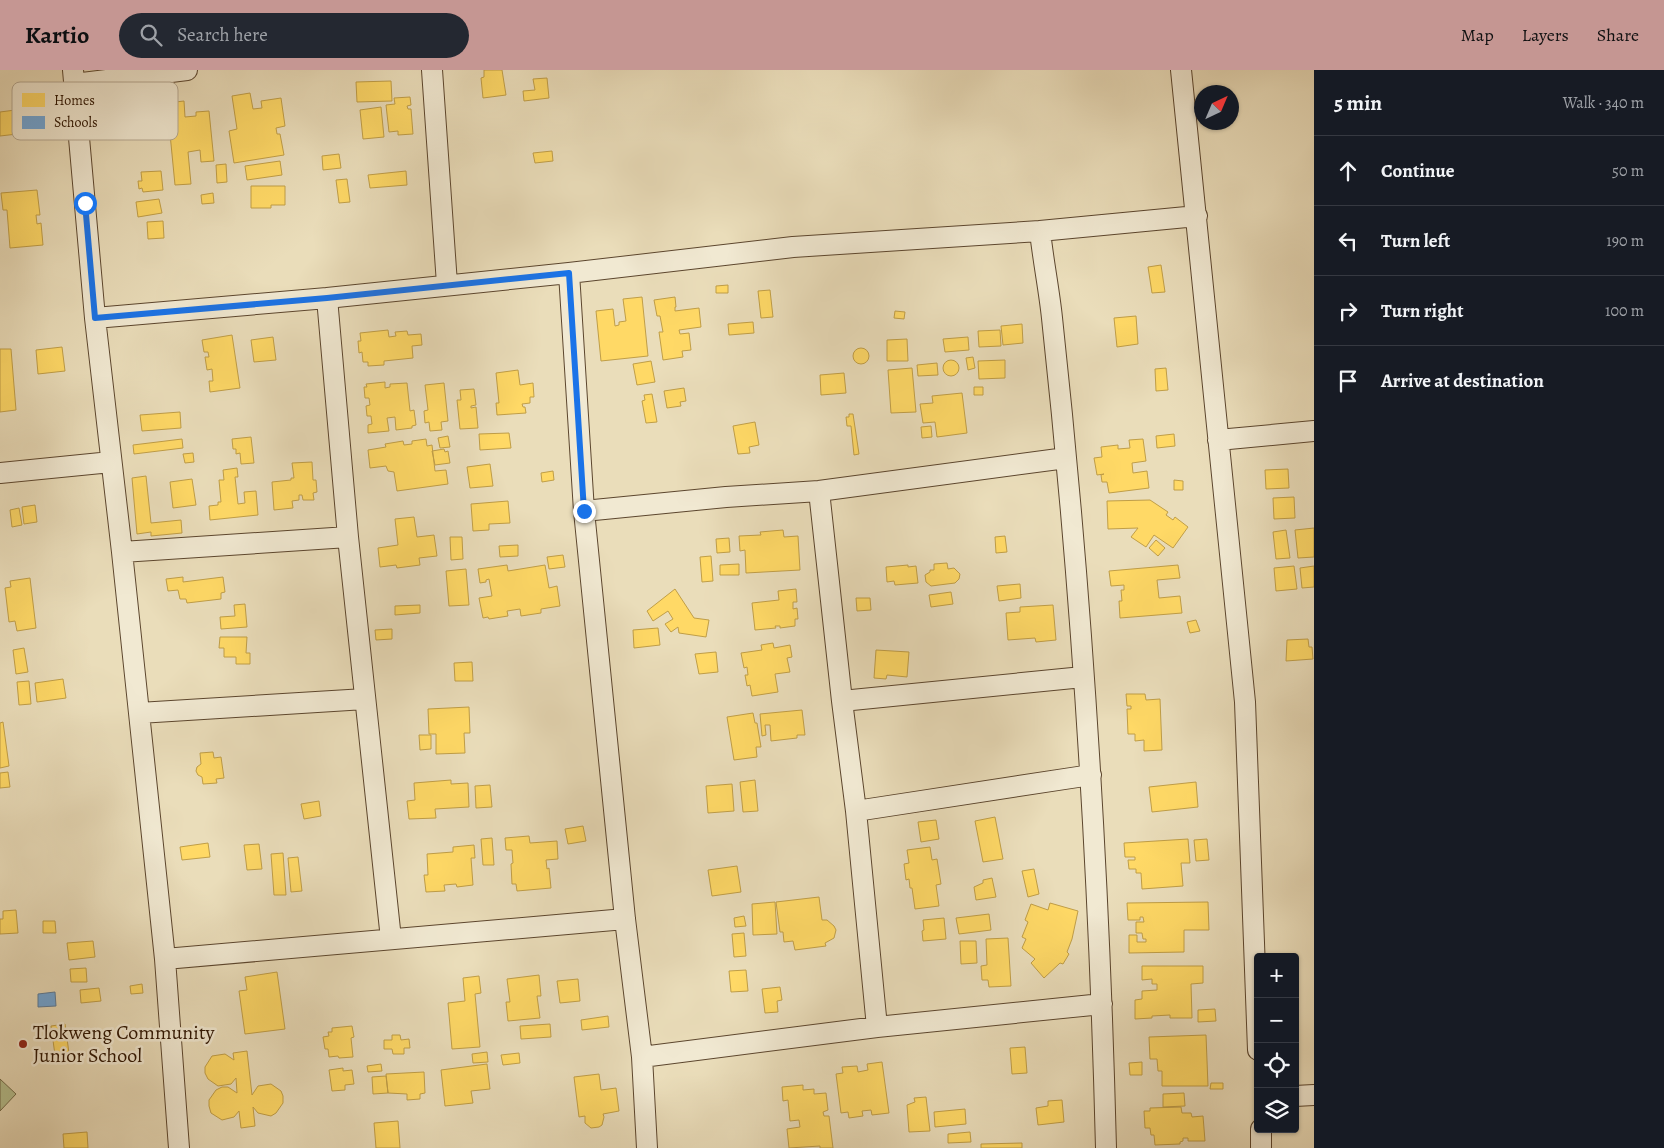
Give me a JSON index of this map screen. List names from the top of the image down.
{
  "places": ["Tlokweng Community Junior School"],
  "legend": ["Homes", "Schools"],
  "north": "top right",
  "page": {
    "header": "Kartio",
    "search": "Search here",
    "nav": ["Map", "Layers", "Share"],
    "heading": ["5 min", "Walk · 340 m"],
    "list": [
      ["Continue", "50 m"],
      ["Turn left", "190 m"],
      ["Turn right", "100 m"],
      "Arrive at destination"
    ],
    "map_buttons": ["+", "−"]
  }
}
